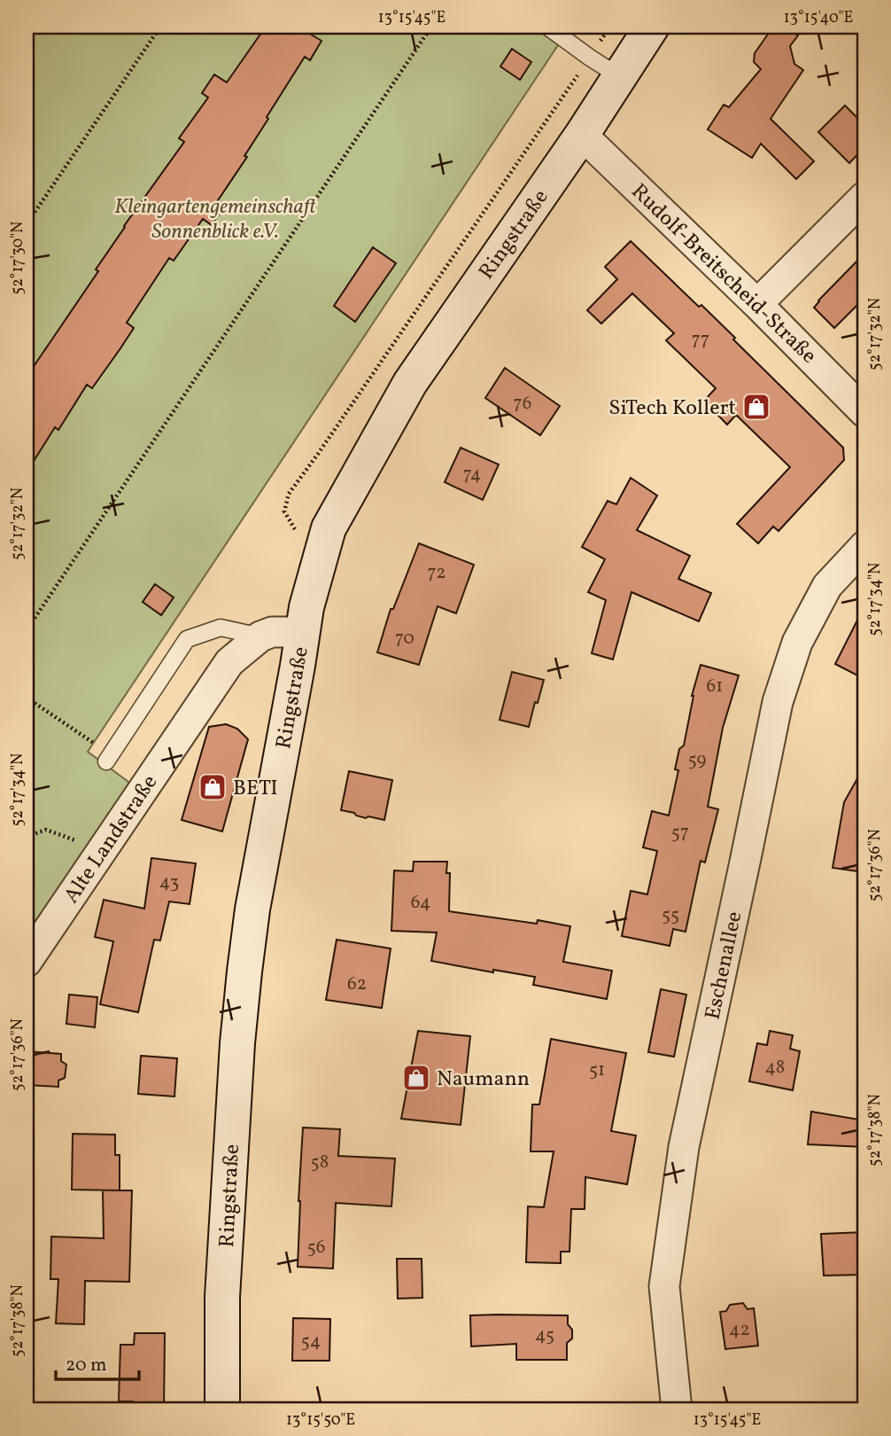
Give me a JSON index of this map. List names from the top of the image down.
{
  "streets": {
    "main road": ["Ringstraße"],
    "street": ["Rudolf-Breitscheid-Straße", "Alte Landstraße", "Eschenallee"]
  },
  "crossings": [
    ["Ringstraße", "Rudolf-Breitscheid-Straße"]
  ],
  "parks": ["Kleingartengemeinschaft Sonnenblick e.V."],
  "places": {
    "shop": ["SiTech Kollert", "BETI", "Naumann"]
  },
  "house_numbers": [
    "77",
    "76",
    "74",
    "72",
    "70",
    "61",
    "59",
    "57",
    "43",
    "64",
    "55",
    "62",
    "48",
    "51",
    "58",
    "56",
    "42",
    "45",
    "54"
  ],
  "scale_bar": "20 m",
  "coordinates": [
    "13°15'45\"E",
    "13°15'40\"E",
    "52°17'30\"N",
    "52°17'32\"N",
    "52°17'34\"N",
    "52°17'36\"N",
    "52°17'38\"N",
    "13°15'50\"E"
  ]
}
